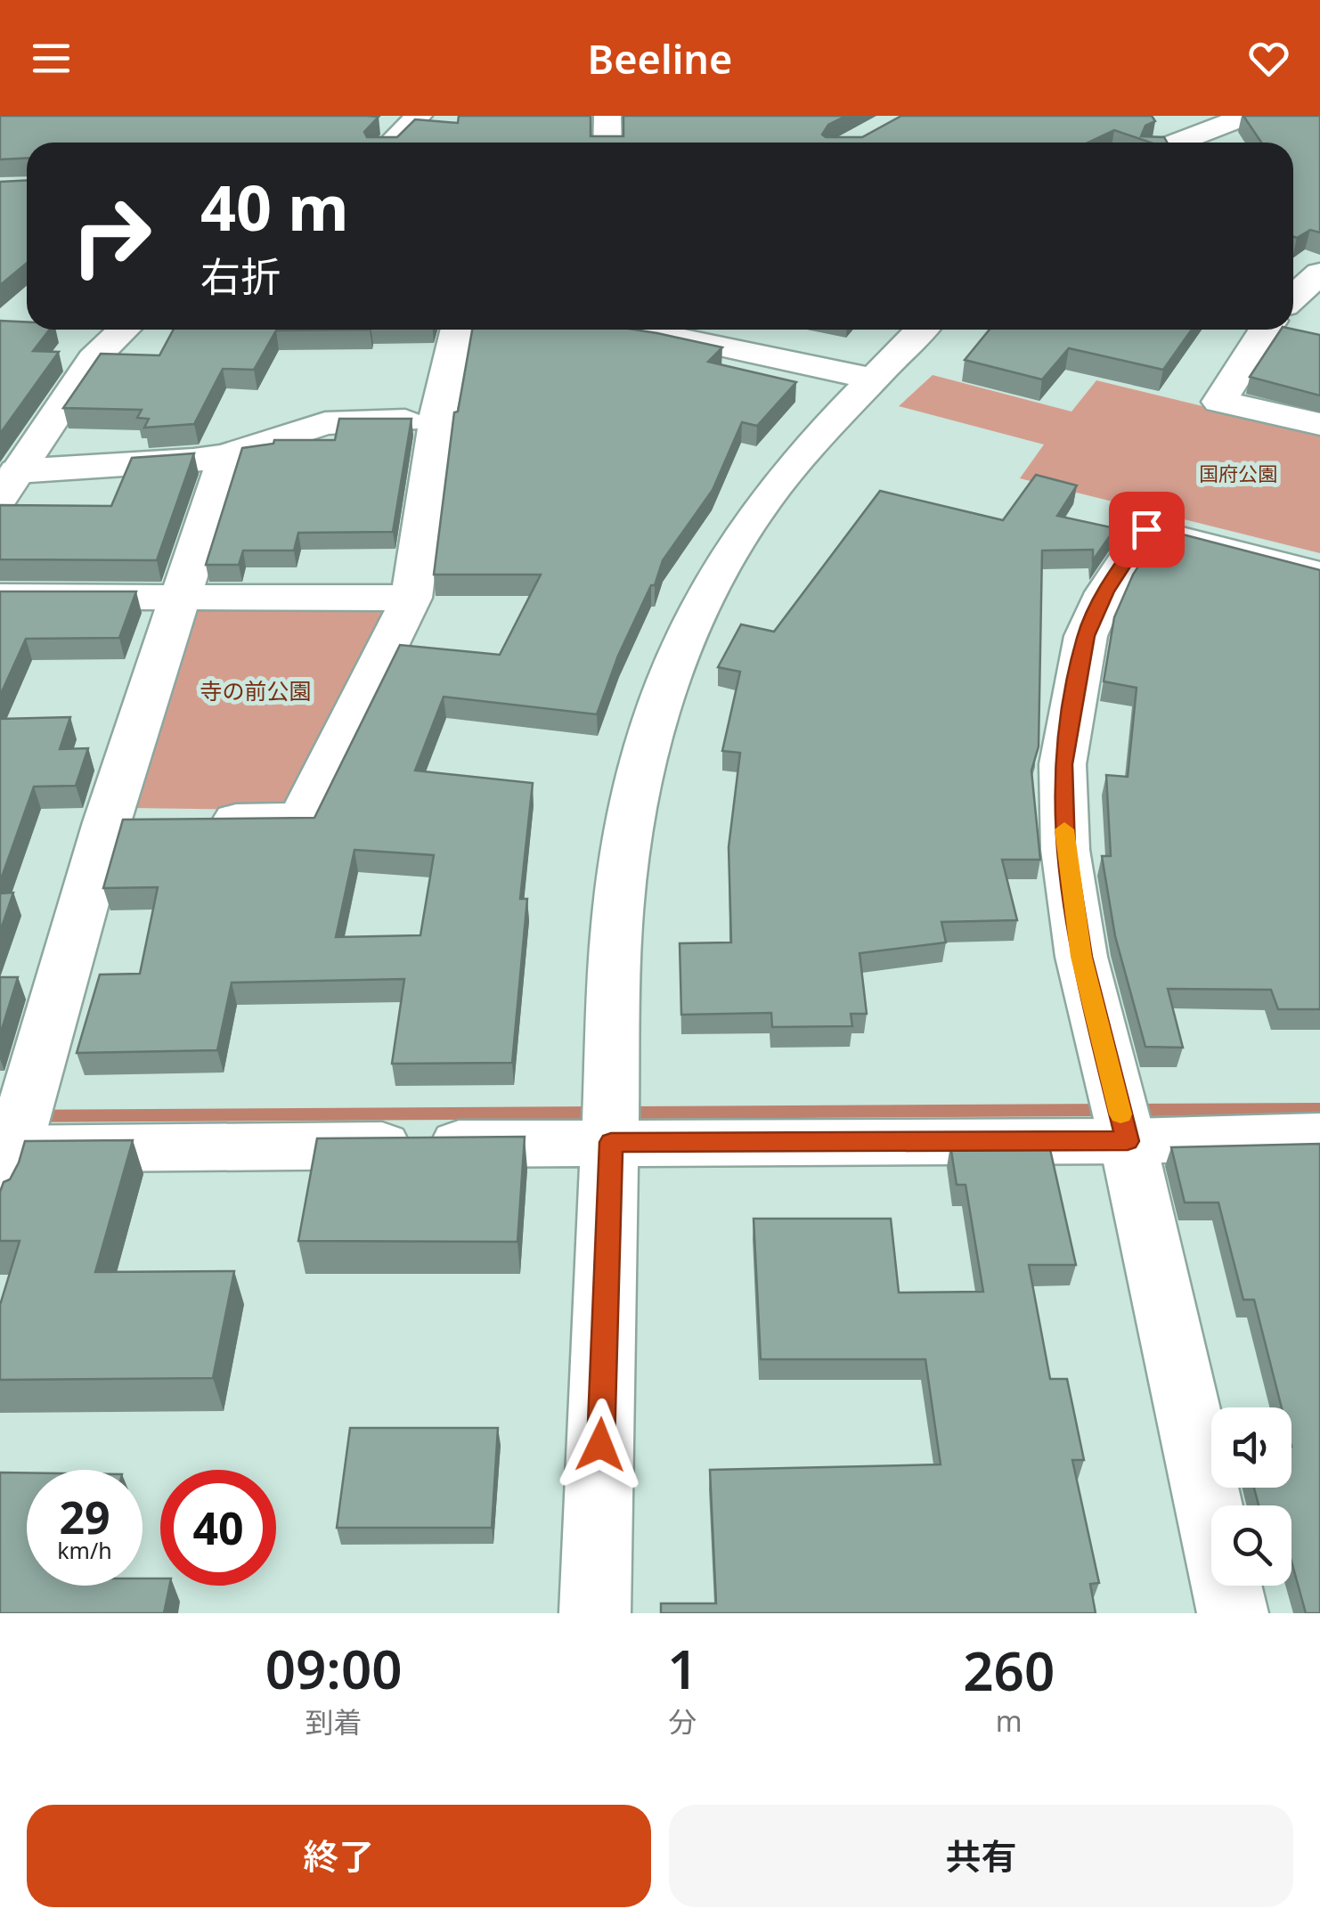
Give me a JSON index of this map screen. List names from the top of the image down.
{
  "parks": ["国府公園", "寺の前公園"],
  "page": {
    "header": "Beeline",
    "turn": ["40 m", "右折"],
    "speed": "29 km/h",
    "limit": "40",
    "eta": [
      "09:00",
      "到着",
      "1",
      "分",
      "260",
      "m"
    ],
    "buttons": ["終了", "共有"]
  }
}
